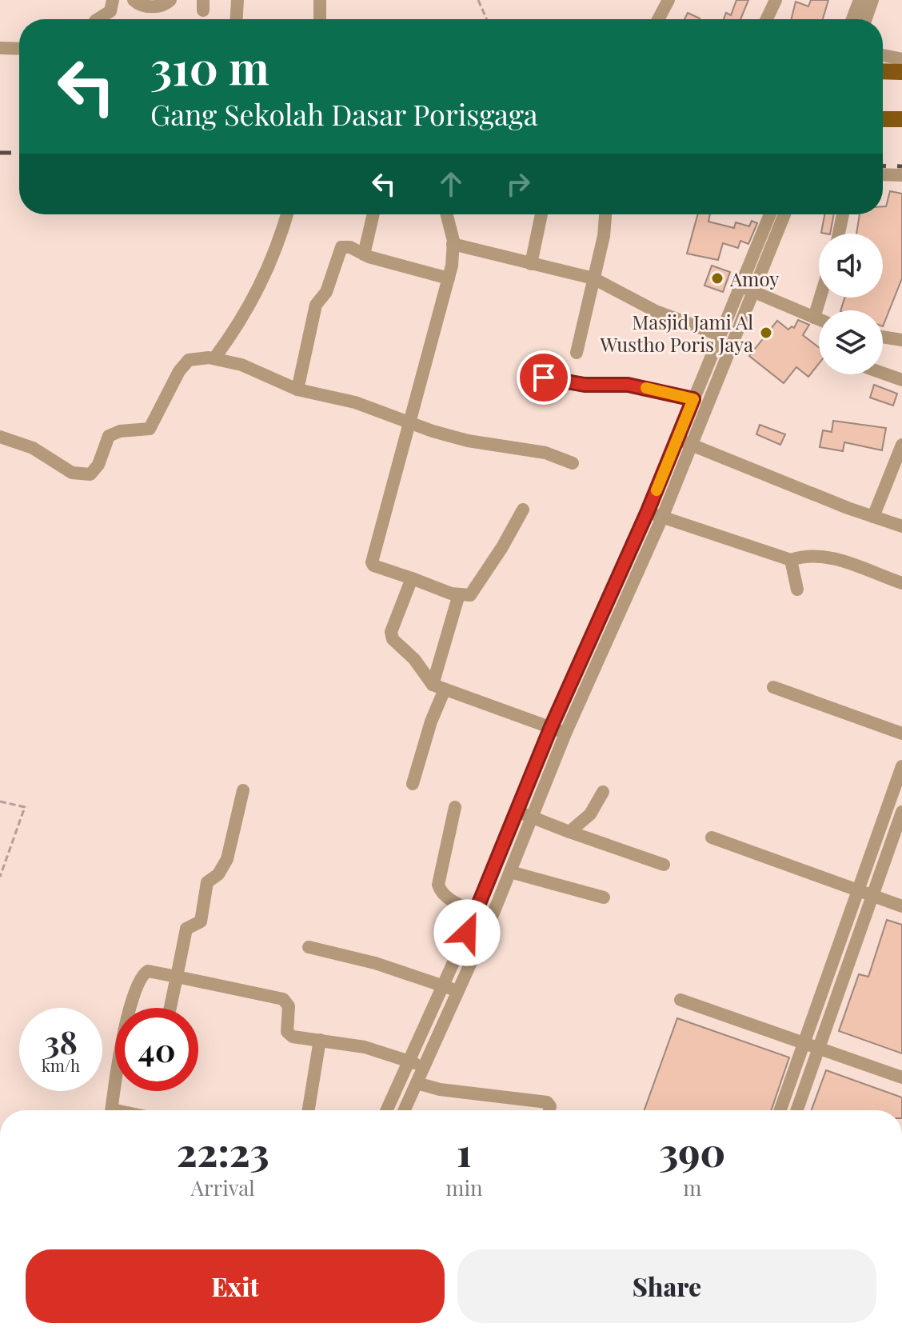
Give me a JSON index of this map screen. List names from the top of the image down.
{
  "places": ["Amoy", "Masjid Jami Al Wustho Poris Jaya"],
  "page": {
    "turn": ["310 m", "Gang Sekolah Dasar Porisgaga"],
    "speed": "38 km/h",
    "limit": "40",
    "eta": [
      "22:23",
      "Arrival",
      "1",
      "min",
      "390",
      "m"
    ],
    "buttons": ["Exit", "Share"]
  }
}
